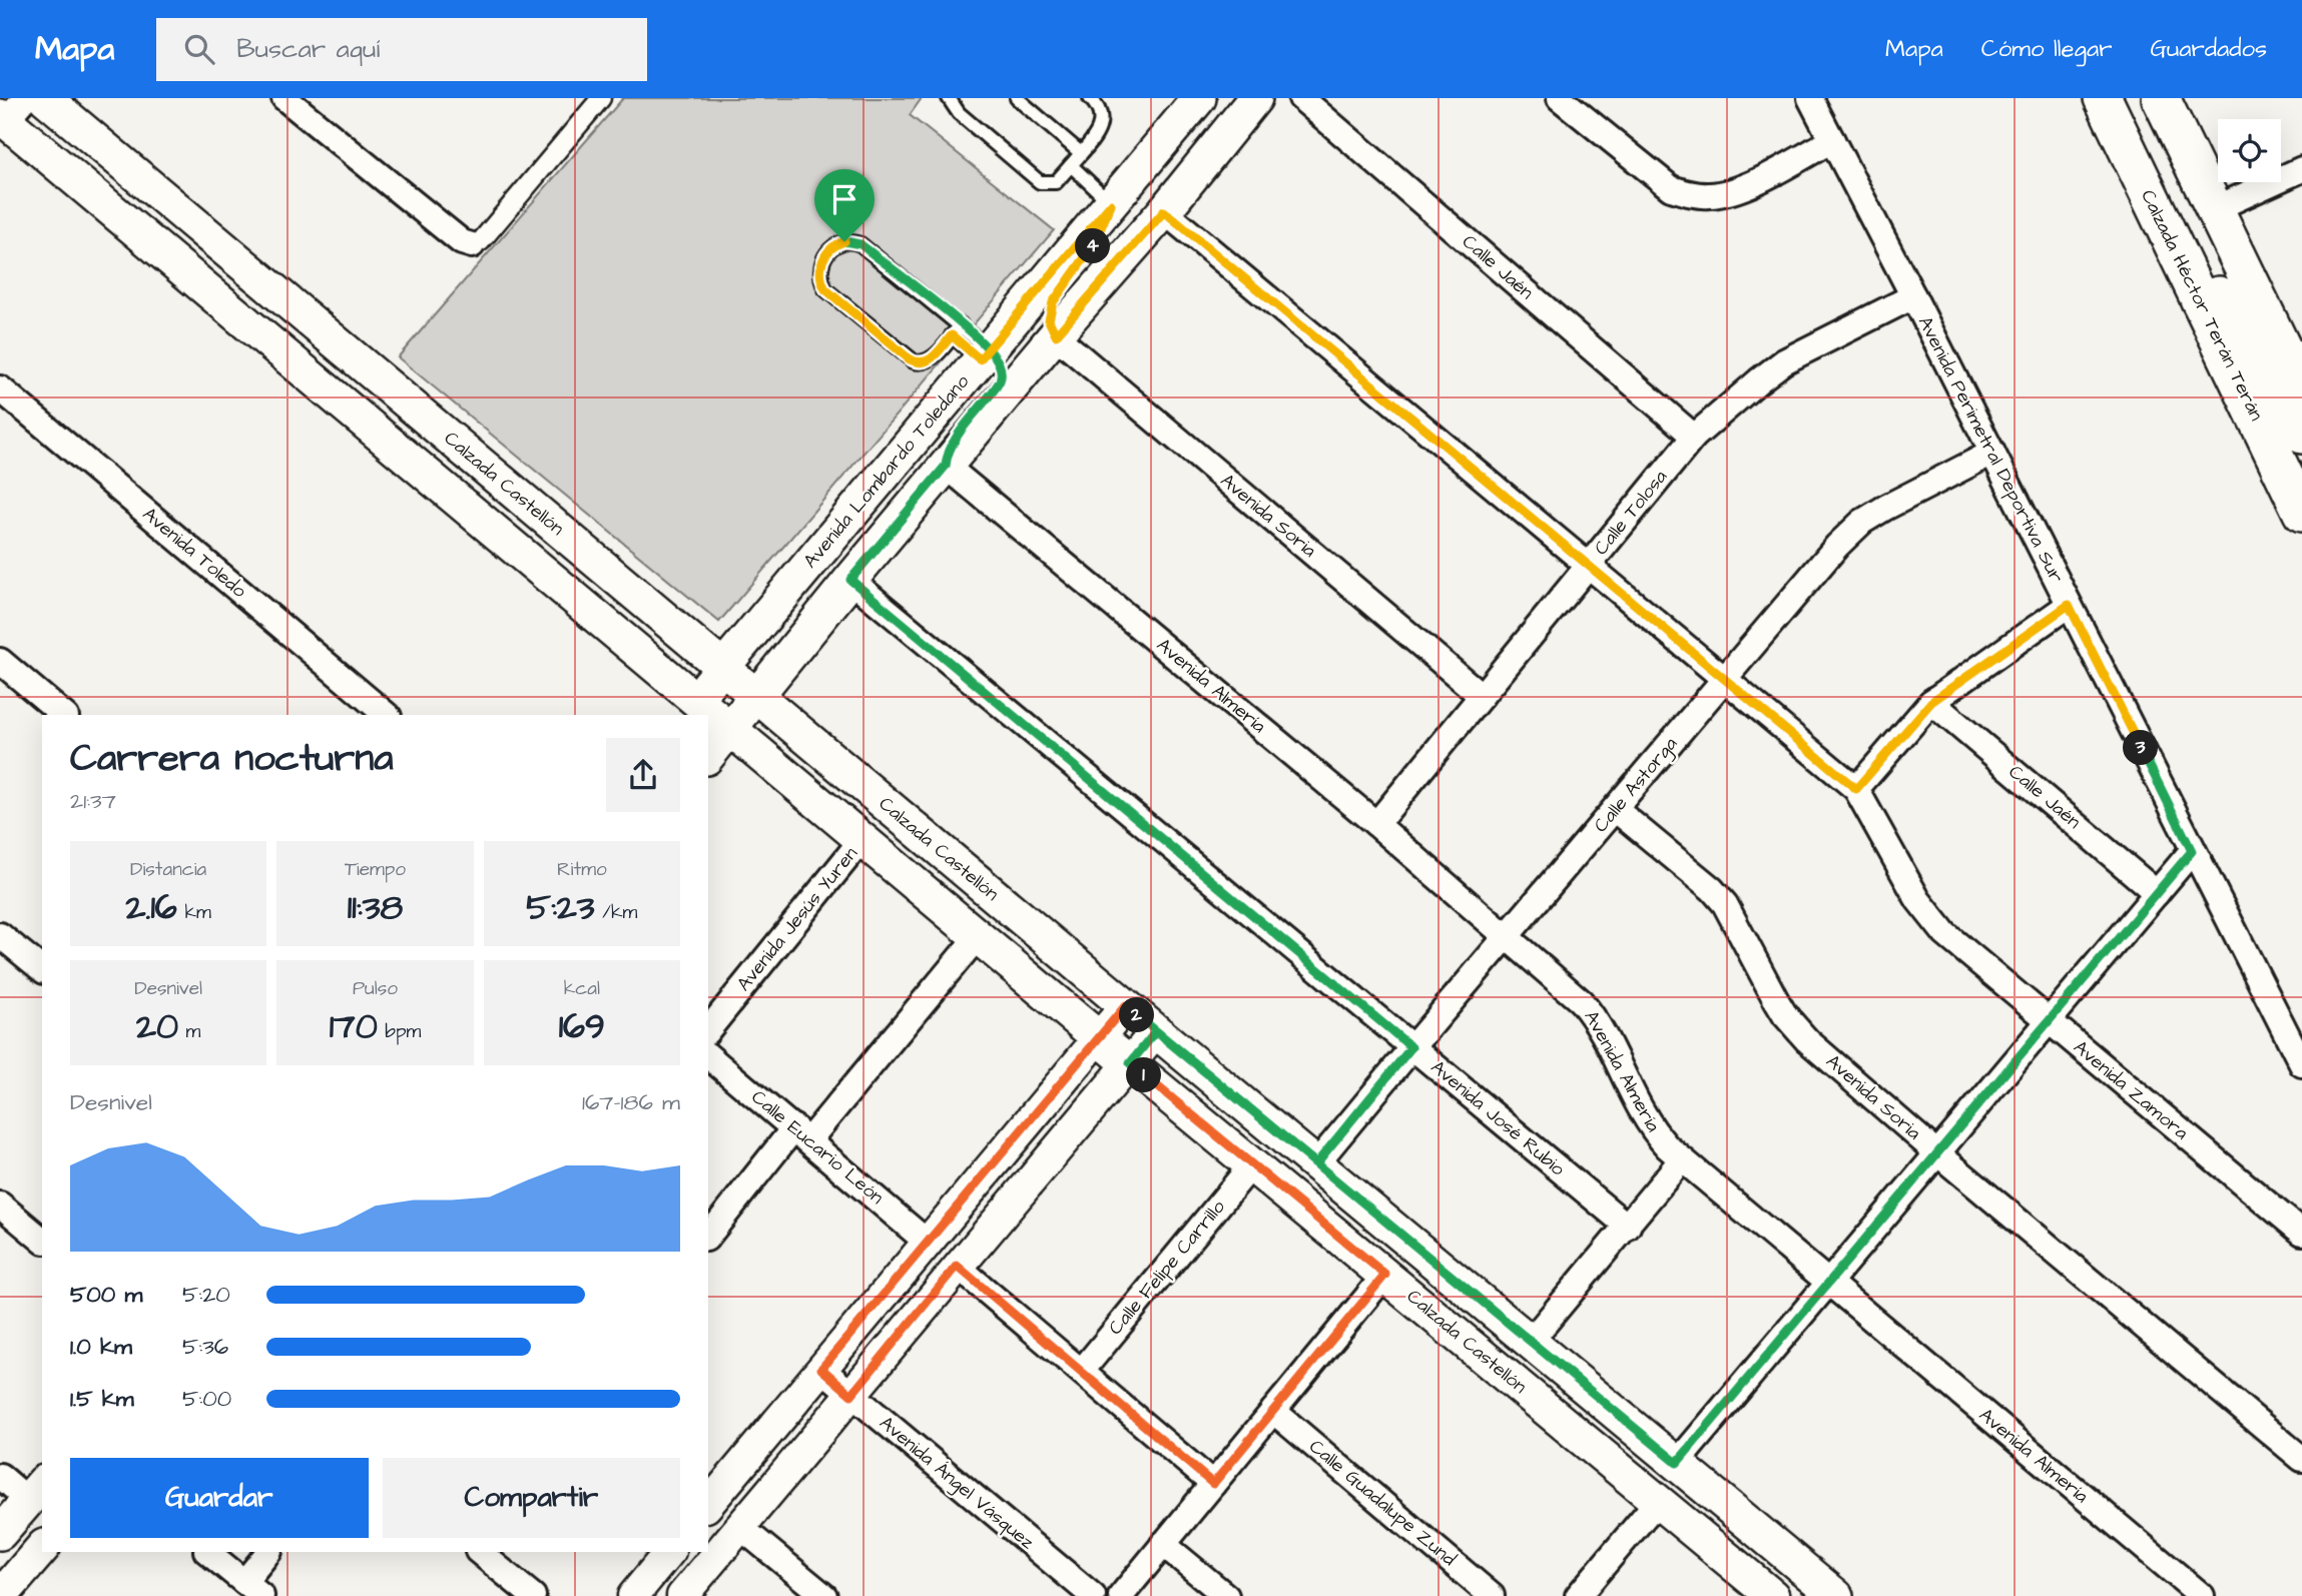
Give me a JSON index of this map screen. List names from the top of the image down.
{
  "streets": {
    "main road": ["Calzada Héctor Terán Terán", "Avenida Lombardo Toledano", "Calzada Castellón"],
    "street": [
      "Calle Jaén",
      "Avenida Perimetral Deportiva Sur",
      "Calle Tolosa",
      "Avenida Soria",
      "Avenida Toledo",
      "Avenida Almería",
      "Calle Astorga",
      "Avenida Jesús Yuren",
      "Avenida Zamora",
      "Avenida José Rubio",
      "Calle Eucario León",
      "Calle Felipe Carrillo",
      "Avenida Ángel Vásquez",
      "Calle Guadalupe Zund"
    ]
  },
  "crossings": [
    ["Calle Jaén", "Calle Tolosa"],
    ["Avenida Perimetral Deportiva Sur", "Calle Tolosa"],
    ["Avenida Perimetral Deportiva Sur", "Calle Astorga"],
    ["Avenida Lombardo Toledano", "Calzada Castellón"],
    ["Calzada Castellón", "Calle Astorga"],
    ["Calzada Castellón", "Avenida Jesús Yuren"],
    ["Calzada Castellón", "Calle Felipe Carrillo"],
    ["Calle Tolosa", "Avenida Soria"],
    ["Calle Tolosa", "Avenida Almería"],
    ["Calle Tolosa", "Avenida Zamora"],
    ["Avenida Soria", "Calle Astorga"],
    ["Avenida Almería", "Calle Astorga"],
    ["Calle Astorga", "Avenida Zamora"],
    ["Calle Astorga", "Avenida José Rubio"]
  ],
  "page": {
    "header": "Mapa",
    "search": "Buscar aquí",
    "nav": ["Mapa", "Cómo llegar", "Guardados"],
    "pins": [
      "4",
      "3",
      "2",
      "1"
    ],
    "heading": ["Carrera nocturna", "21:37"],
    "stats": [
      ["Distancia", "2.16 km"],
      ["Tiempo", "11:38"],
      ["Ritmo", "5:23 /km"],
      ["Desnivel", "20 m"],
      ["Pulso", "170 bpm"],
      ["kcal", "169"]
    ],
    "chart": ["Desnivel", "167–186 m"],
    "list": [
      {
        "name": "500 m",
        "note": "5:20"
      },
      {
        "name": "1.0 km",
        "note": "5:36"
      },
      {
        "name": "1.5 km",
        "note": "5:00"
      }
    ],
    "buttons": ["Guardar", "Compartir"]
  }
}
